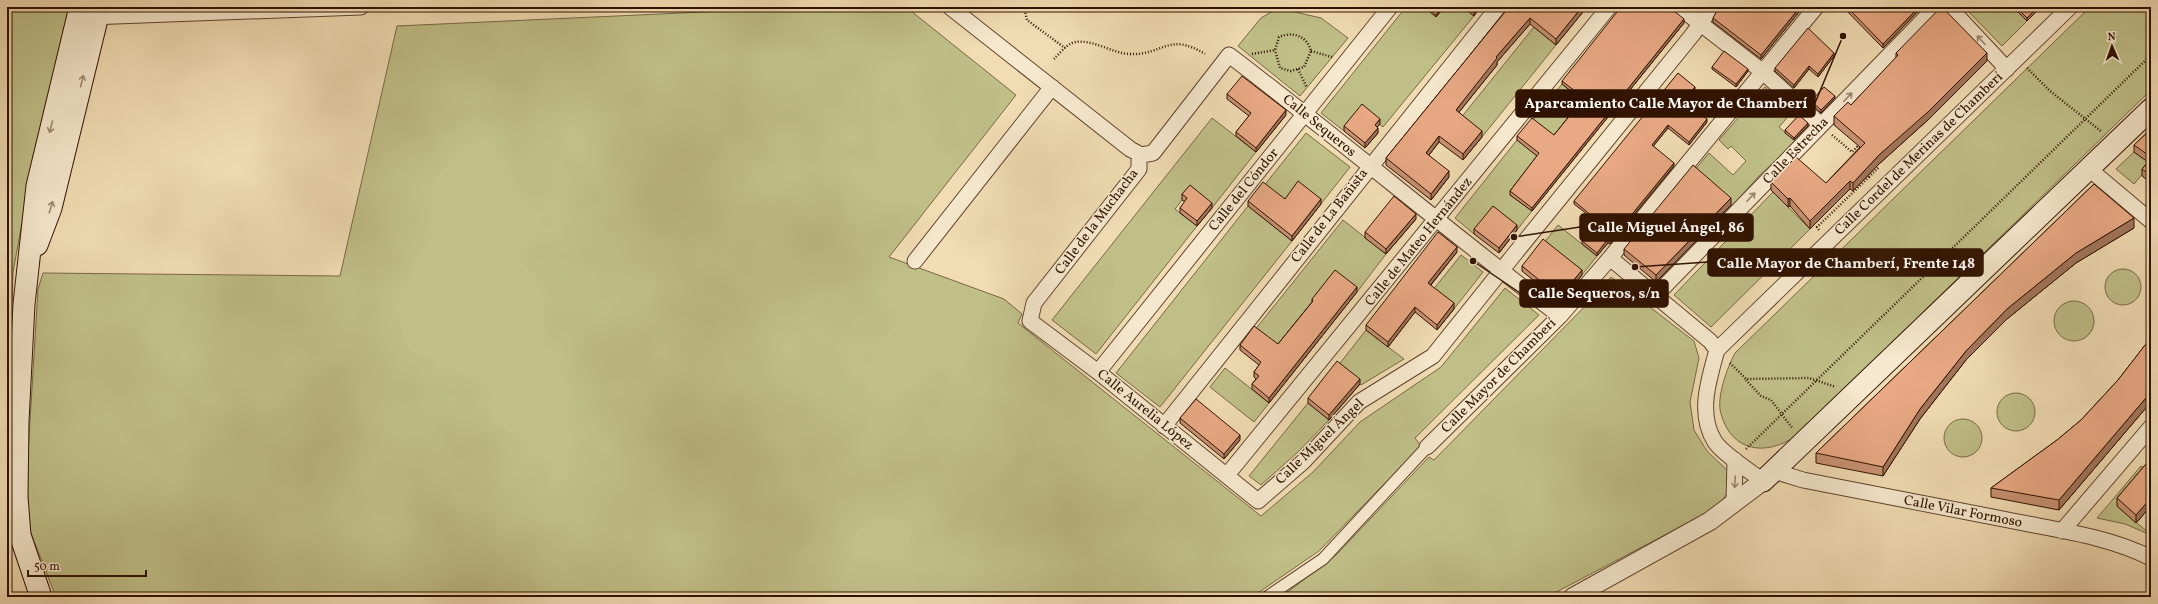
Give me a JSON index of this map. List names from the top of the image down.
{
  "streets": {
    "street": [
      "Calle Sequeros",
      "Calle Estrecha",
      "Calle Cordel de Merinas de Chamberí",
      "Calle del Cóndor",
      "Calle de La Bañista",
      "Calle de la Muchacha",
      "Calle de Mateo Hernández",
      "Calle Mayor de Chamberí",
      "Calle Aurelia López",
      "Calle Miguel Ángel",
      "Calle Vilar Formoso"
    ]
  },
  "crossings": [
    ["Calle Sequeros", "Calle del Cóndor"],
    ["Calle Sequeros", "Calle de La Bañista"],
    ["Calle Sequeros", "Calle de la Muchacha"],
    ["Calle Sequeros", "Calle de Mateo Hernández"],
    ["Calle Sequeros", "Calle Mayor de Chamberí"],
    ["Calle Sequeros", "Calle Miguel Ángel"],
    ["Calle del Cóndor", "Calle Aurelia López"],
    ["Calle de La Bañista", "Calle Aurelia López"],
    ["Calle de la Muchacha", "Calle Aurelia López"],
    ["Calle de Mateo Hernández", "Calle Aurelia López"],
    ["Calle Aurelia López", "Calle Miguel Ángel"]
  ],
  "one_way": ["Calle Estrecha"],
  "places": [
    "Aparcamiento Calle Mayor de Chamberí",
    "Calle Miguel Ángel, 86",
    "Calle Sequeros, s/n",
    "Calle Mayor de Chamberí, Frente 148"
  ],
  "scale_bar": "50 m",
  "north": "top"
}
